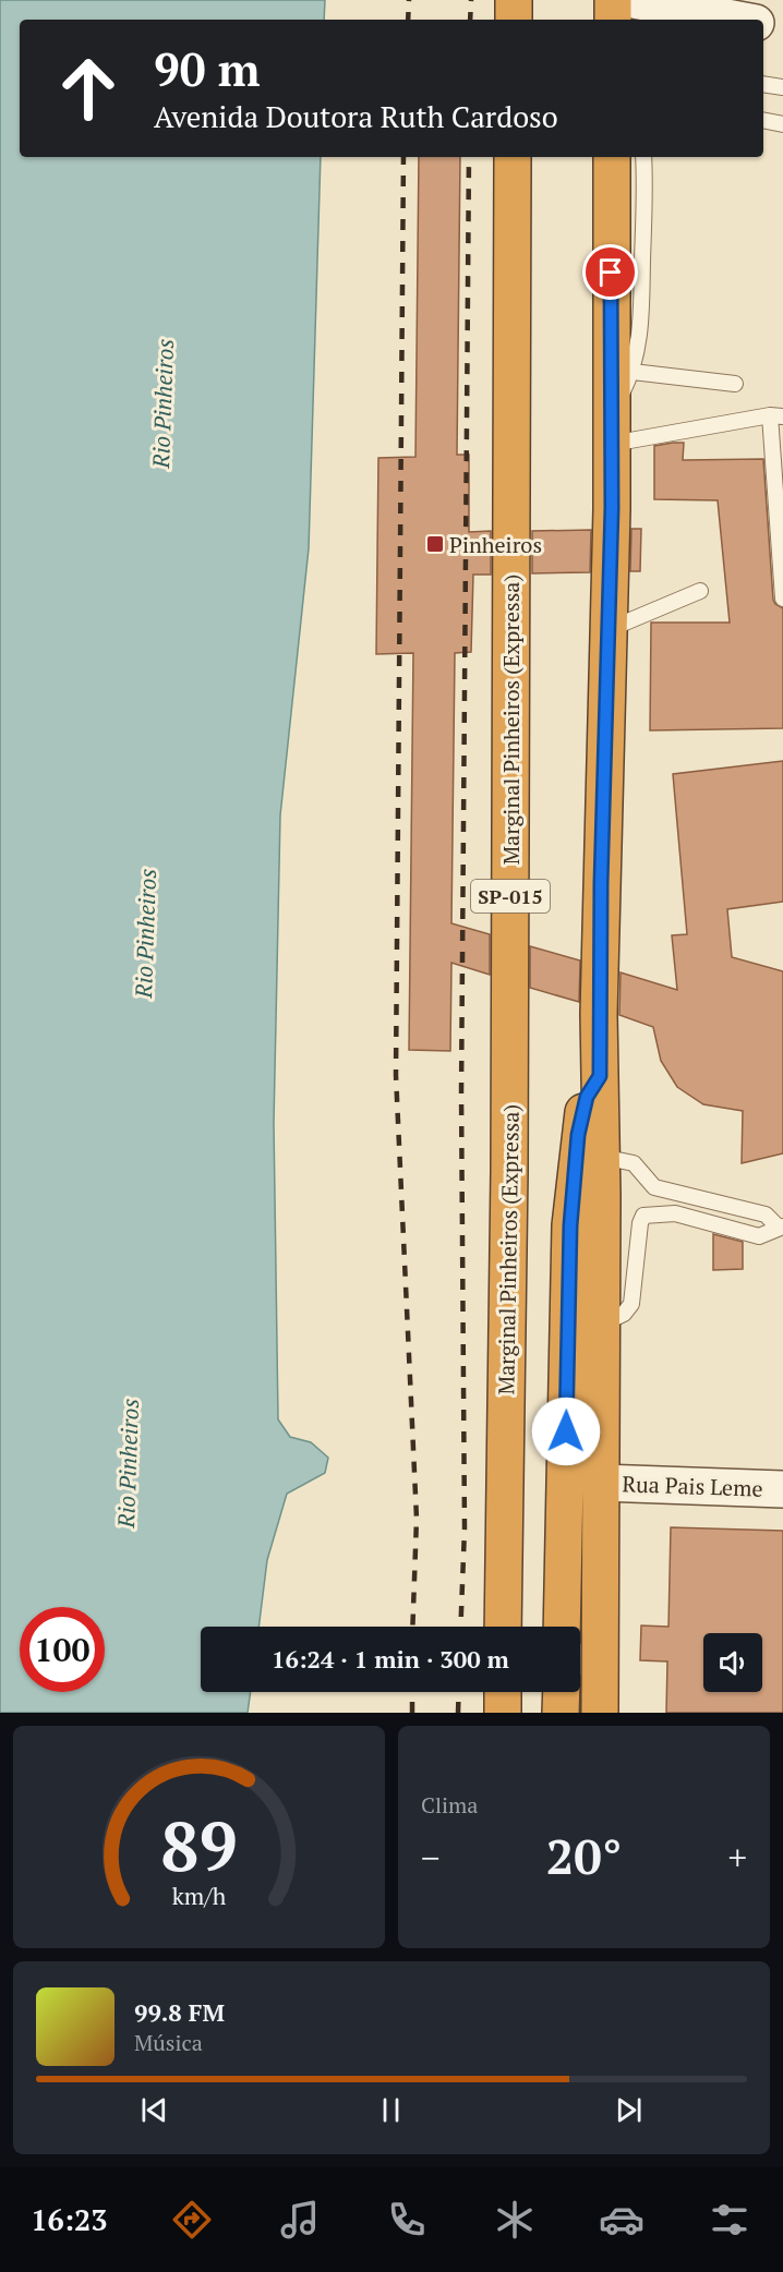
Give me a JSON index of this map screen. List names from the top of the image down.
{
  "streets": {
    "highway": ["Marginal Pinheiros (Expressa)", "SP-015"],
    "main road": ["Rua Pais Leme"]
  },
  "water": ["Rio Pinheiros"],
  "places": {
    "transit": ["Pinheiros"]
  },
  "page": {
    "turn": ["90 m", "Avenida Doutora Ruth Cardoso"],
    "limit": "100",
    "trip": "16:24 · 1 min · 300 m",
    "tile": "Clima",
    "heat": ["−", "20°", "+"],
    "song": ["99.8 FM", "Música"],
    "tabs": "16:23",
    "gauge": ["89", "km/h"]
  }
}
